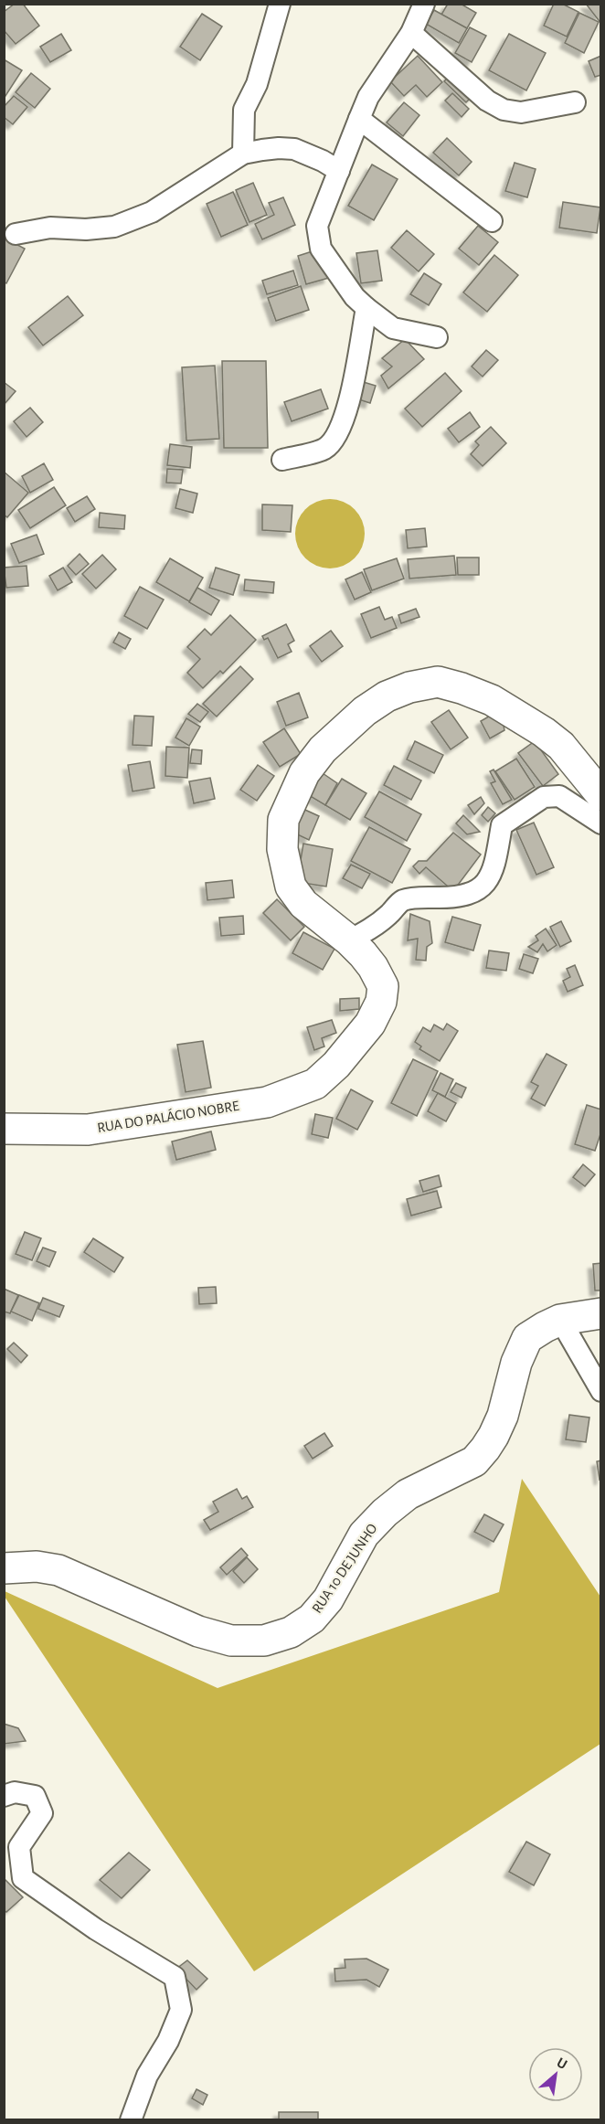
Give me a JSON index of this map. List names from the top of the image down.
{
  "streets": {
    "main road": ["RUA DO PALÁCIO NOBRE", "RUA 10 DE JUNHO"]
  },
  "north": "top right"
}
